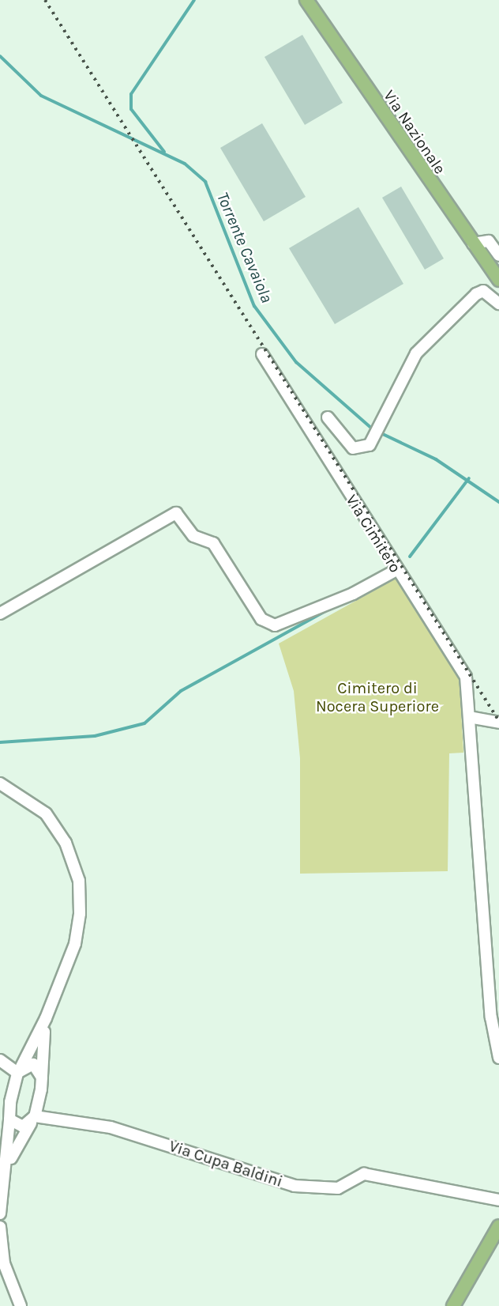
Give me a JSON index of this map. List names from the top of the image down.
{
  "streets": {
    "main road": ["Via Nazionale"],
    "street": ["Via Cimitero", "Via Cupa Baldini"]
  },
  "water": ["Torrente Cavaiola"],
  "parks": ["Cimitero di Nocera Superiore"]
}
